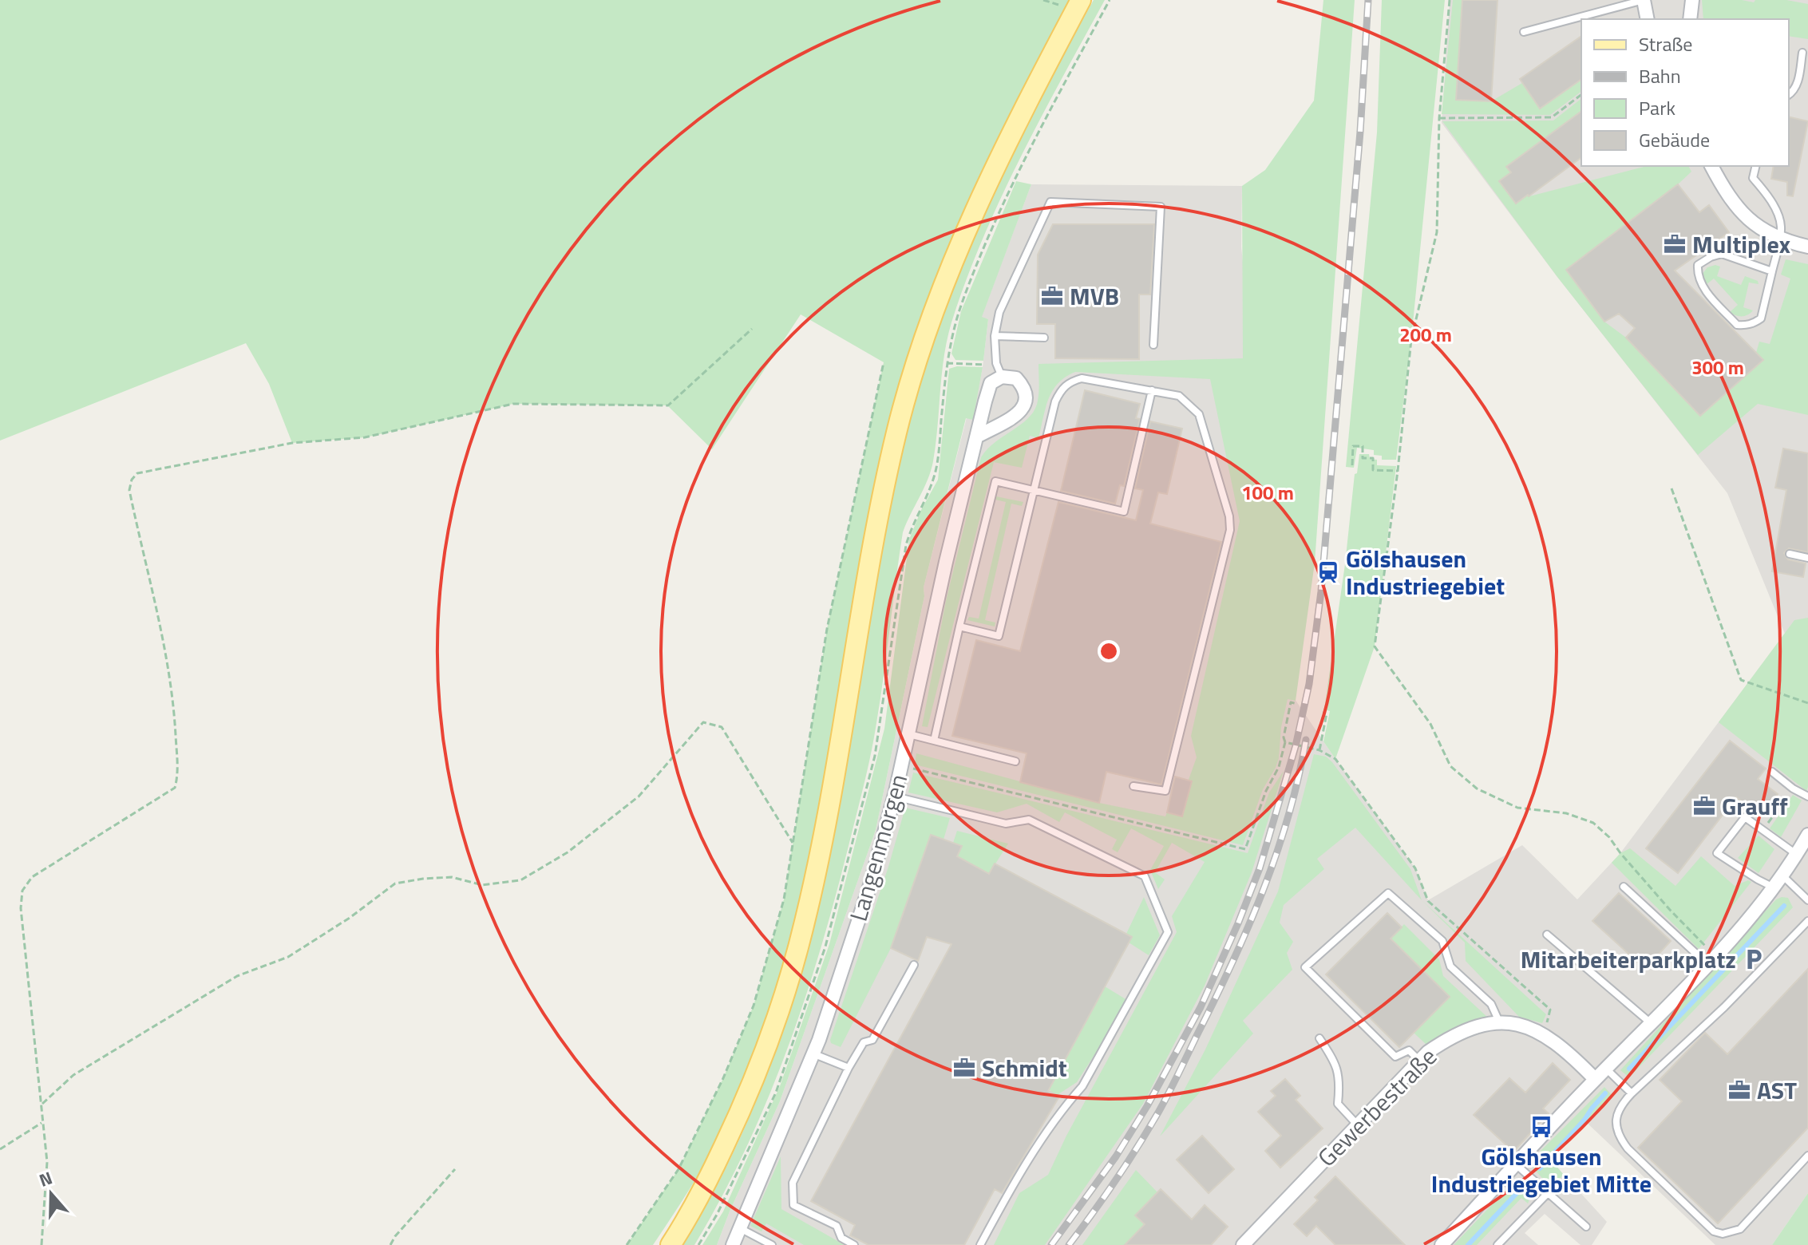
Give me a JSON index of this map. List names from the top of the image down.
{
  "streets": {
    "street": ["Langenmorgen", "Gewerbestraße"]
  },
  "places": {
    "office": [
      "Multiplex",
      "MVB",
      "Grauff",
      "Schmidt",
      "AST"
    ],
    "station": ["Gölshausen Industriegebiet"],
    "parking": ["Mitarbeiterparkplatz"],
    "bus stop": ["Gölshausen Industriegebiet Mitte"]
  },
  "legend": [
    "Straße",
    "Bahn",
    "Park",
    "Gebäude"
  ],
  "north": "top",
  "rings": ["200 m", "300 m", "100 m"]
}
